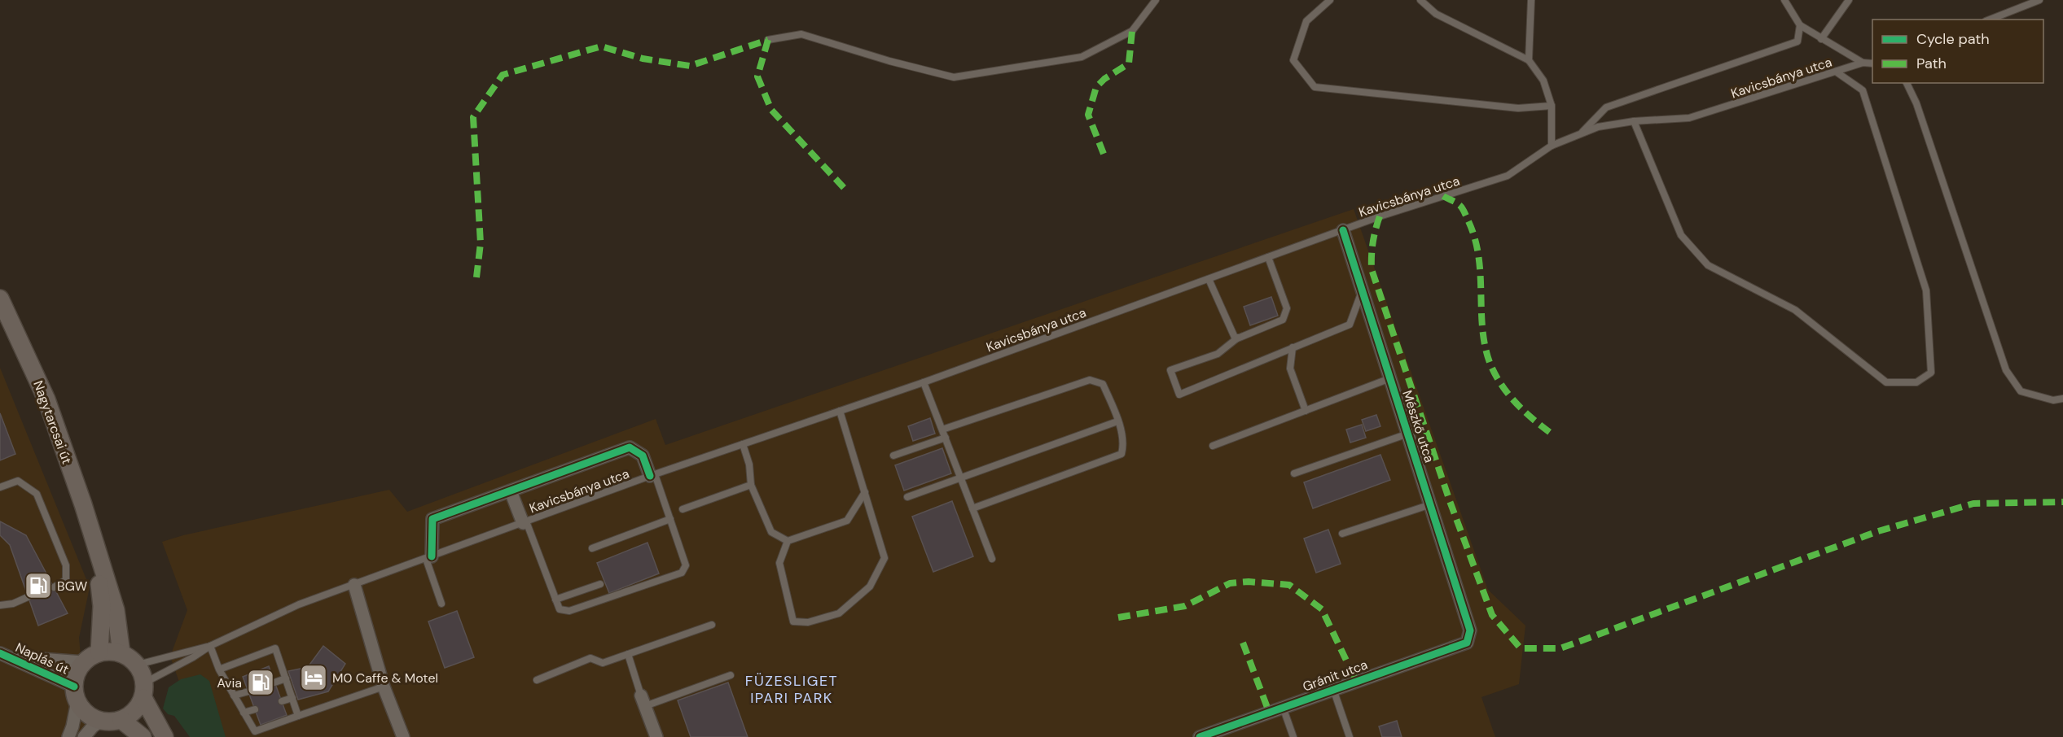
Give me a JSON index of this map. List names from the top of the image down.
{
  "streets": {
    "main road": ["Nagytarcsai út"],
    "street": ["Mészkő utca", "Naplás út", "Gránit utca"],
    "lane": ["Kavicsbánya utca"]
  },
  "crossings": [
    ["Kavicsbánya utca", "Nagytarcsai út"],
    ["Kavicsbánya utca", "Mészkő utca"],
    ["Kavicsbánya utca", "Naplás út"],
    ["Nagytarcsai út", "Naplás út"],
    ["Mészkő utca", "Gránit utca"]
  ],
  "districts": ["FÜZESLIGET IPARI PARK"],
  "places": {
    "fuel station": ["BGW", "Avia"],
    "hotel": ["M0 Caffe & Motel"]
  },
  "legend": ["Cycle path", "Path"]
}
